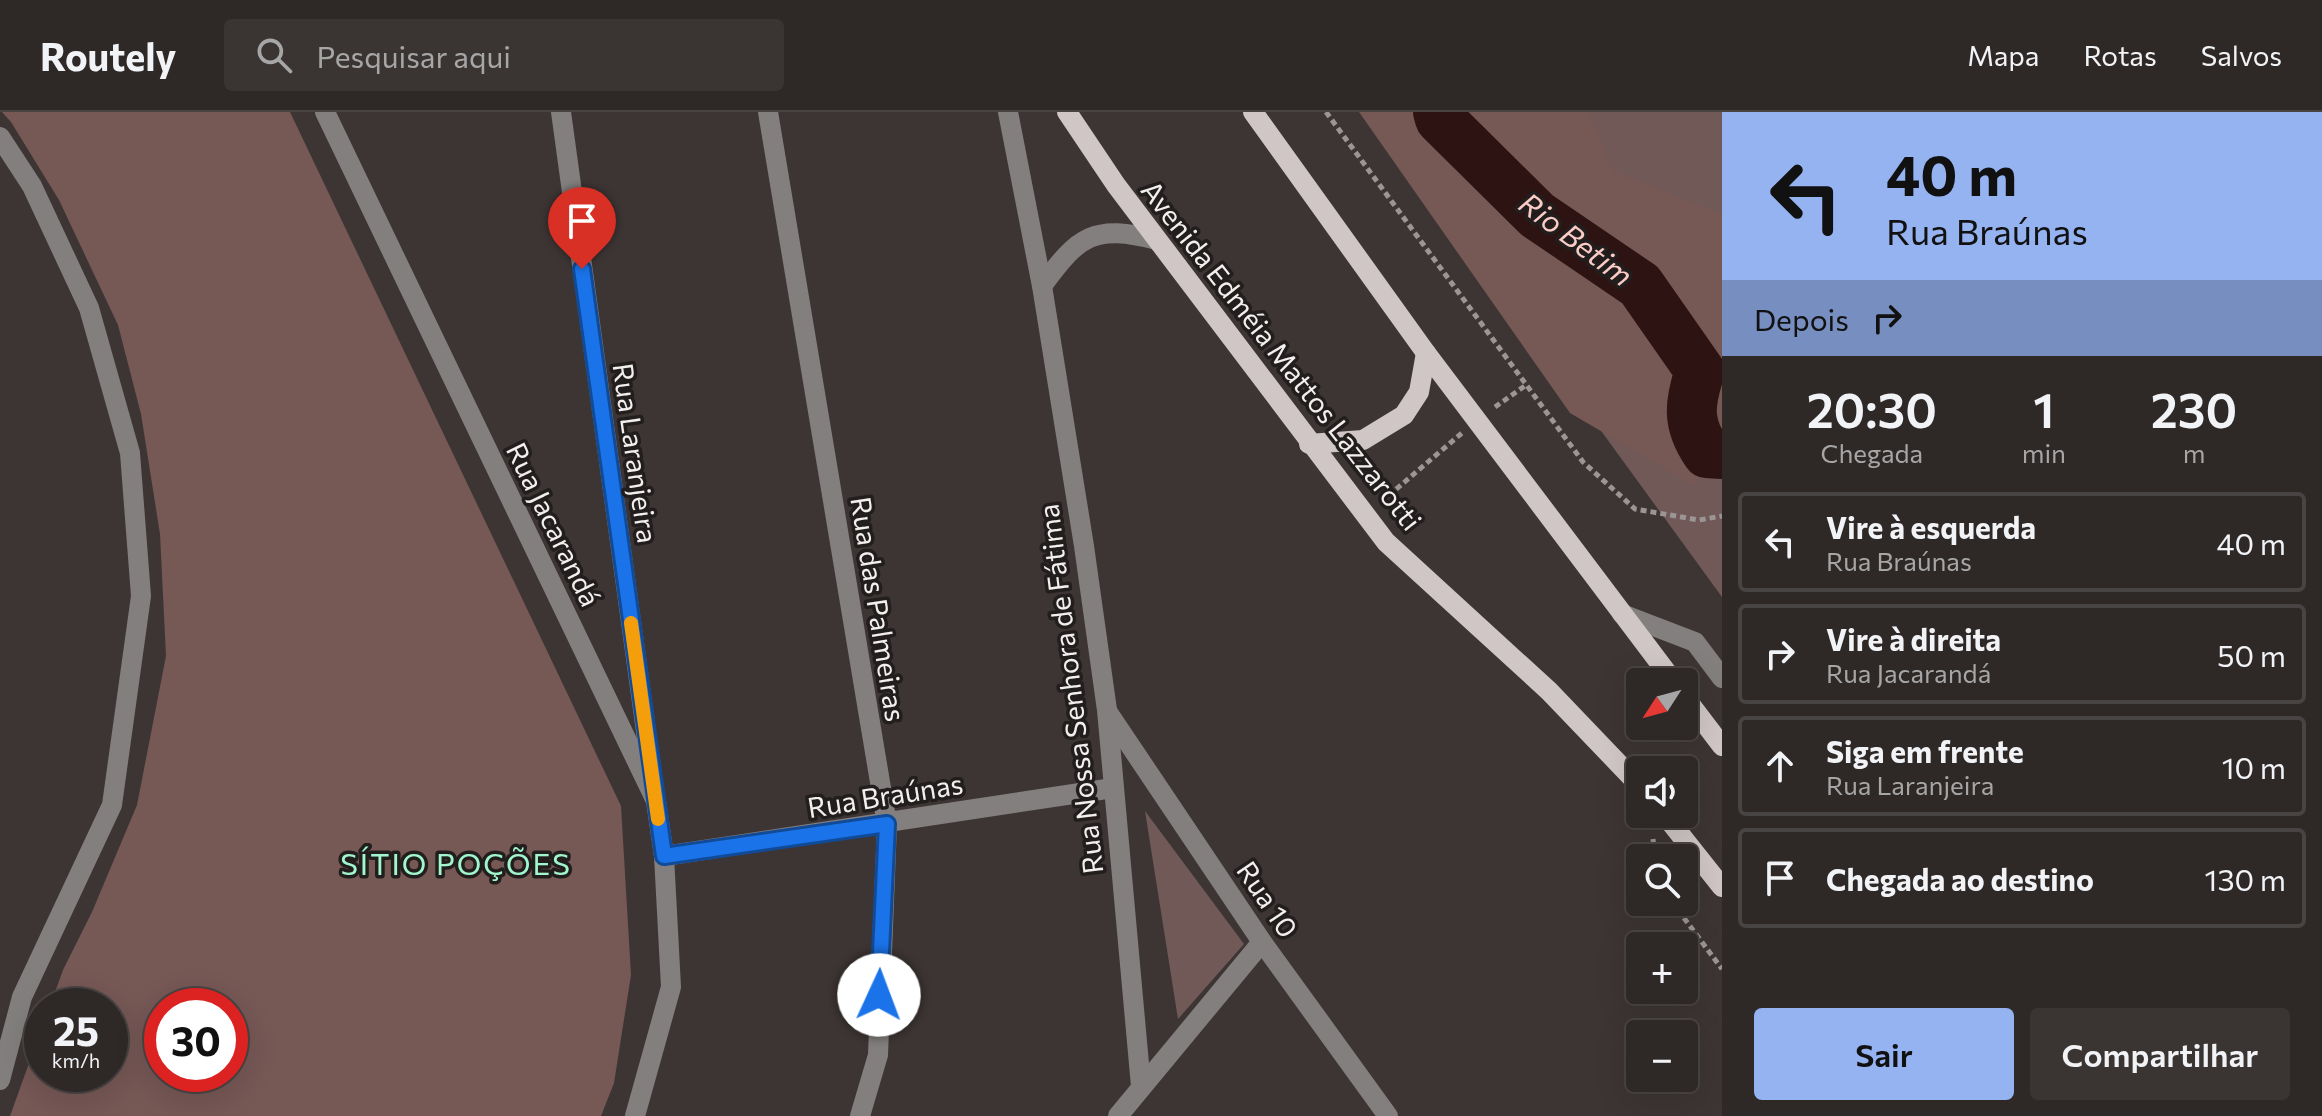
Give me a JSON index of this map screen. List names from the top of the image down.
{
  "streets": {
    "main road": ["Avenida Edméia Mattos Lazzarotti"],
    "street": [
      "Rua Laranjeira",
      "Rua Jacarandá",
      "Rua das Palmeiras",
      "Rua Nossa Senhora de Fátima",
      "Rua Braúnas",
      "Rua 10"
    ]
  },
  "crossings": [
    ["Rua Laranjeira", "Rua Jacarandá"],
    ["Rua Jacarandá", "Rua Braúnas"],
    ["Rua das Palmeiras", "Rua Braúnas"],
    ["Rua Nossa Senhora de Fátima", "Rua Braúnas"],
    ["Rua Nossa Senhora de Fátima", "Rua 10"]
  ],
  "districts": ["SÍTIO POÇÕES"],
  "water": ["Rio Betim"],
  "north": "bottom left",
  "page": {
    "header": "Routely",
    "search": "Pesquisar aqui",
    "nav": ["Mapa", "Rotas", "Salvos"],
    "turn": ["40 m", "Rua Braúnas"],
    "then": "Depois",
    "eta": [
      "20:30",
      "Chegada",
      "1",
      "min",
      "230",
      "m"
    ],
    "list": [
      {
        "name": "Vire à esquerda",
        "note": "Rua Braúnas",
        "value": "40 m"
      },
      {
        "name": "Vire à direita",
        "note": "Rua Jacarandá",
        "value": "50 m"
      },
      {
        "name": "Siga em frente",
        "note": "Rua Laranjeira",
        "value": "10 m"
      },
      {
        "name": "Chegada ao destino",
        "value": "130 m"
      }
    ],
    "map_buttons": ["+", "−"],
    "speed": "25 km/h",
    "limit": "30",
    "buttons": ["Sair", "Compartilhar"]
  }
}
